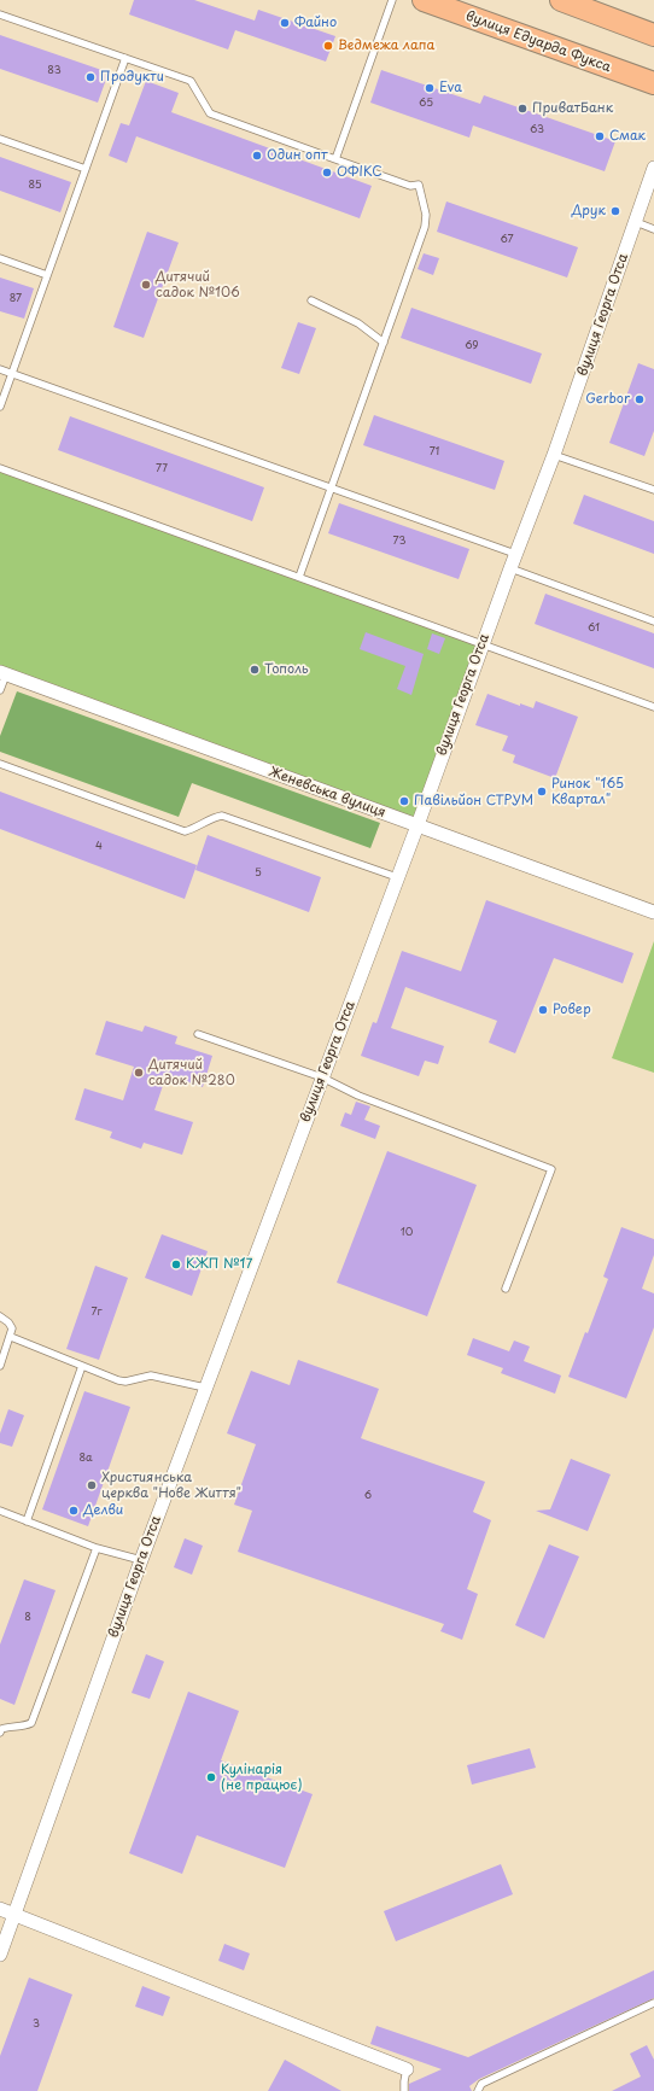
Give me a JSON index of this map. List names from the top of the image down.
{
  "streets": {
    "main road": ["вулиця Едуарда Фукса"],
    "street": ["вулиця Георга Отса", "Женевська вулиця"]
  },
  "crossings": [
    ["вулиця Георга Отса", "Женевська вулиця"]
  ],
  "places": [
    "Файно",
    "Ведмежа лапа",
    "Продукти",
    "Eva",
    "ПриватБанк",
    "Смак",
    "Один опт",
    "ОФІКС",
    "Друк",
    "Дитячий садок №106",
    "Gerbor",
    "Тополь",
    "Ринок \"165 Квартал\"",
    "Павільйон СТРУМ",
    "Ровер",
    "Дитячий садок №280",
    "КЖП №17",
    "Християнська церква \"Нове Життя\"",
    "Делви",
    "Кулінарія (не працює)"
  ],
  "house_numbers": [
    "83",
    "65",
    "63",
    "85",
    "67",
    "87",
    "69",
    "71",
    "77",
    "73",
    "61",
    "4",
    "5",
    "10",
    "7г",
    "8а",
    "6",
    "8",
    "3"
  ]
}
